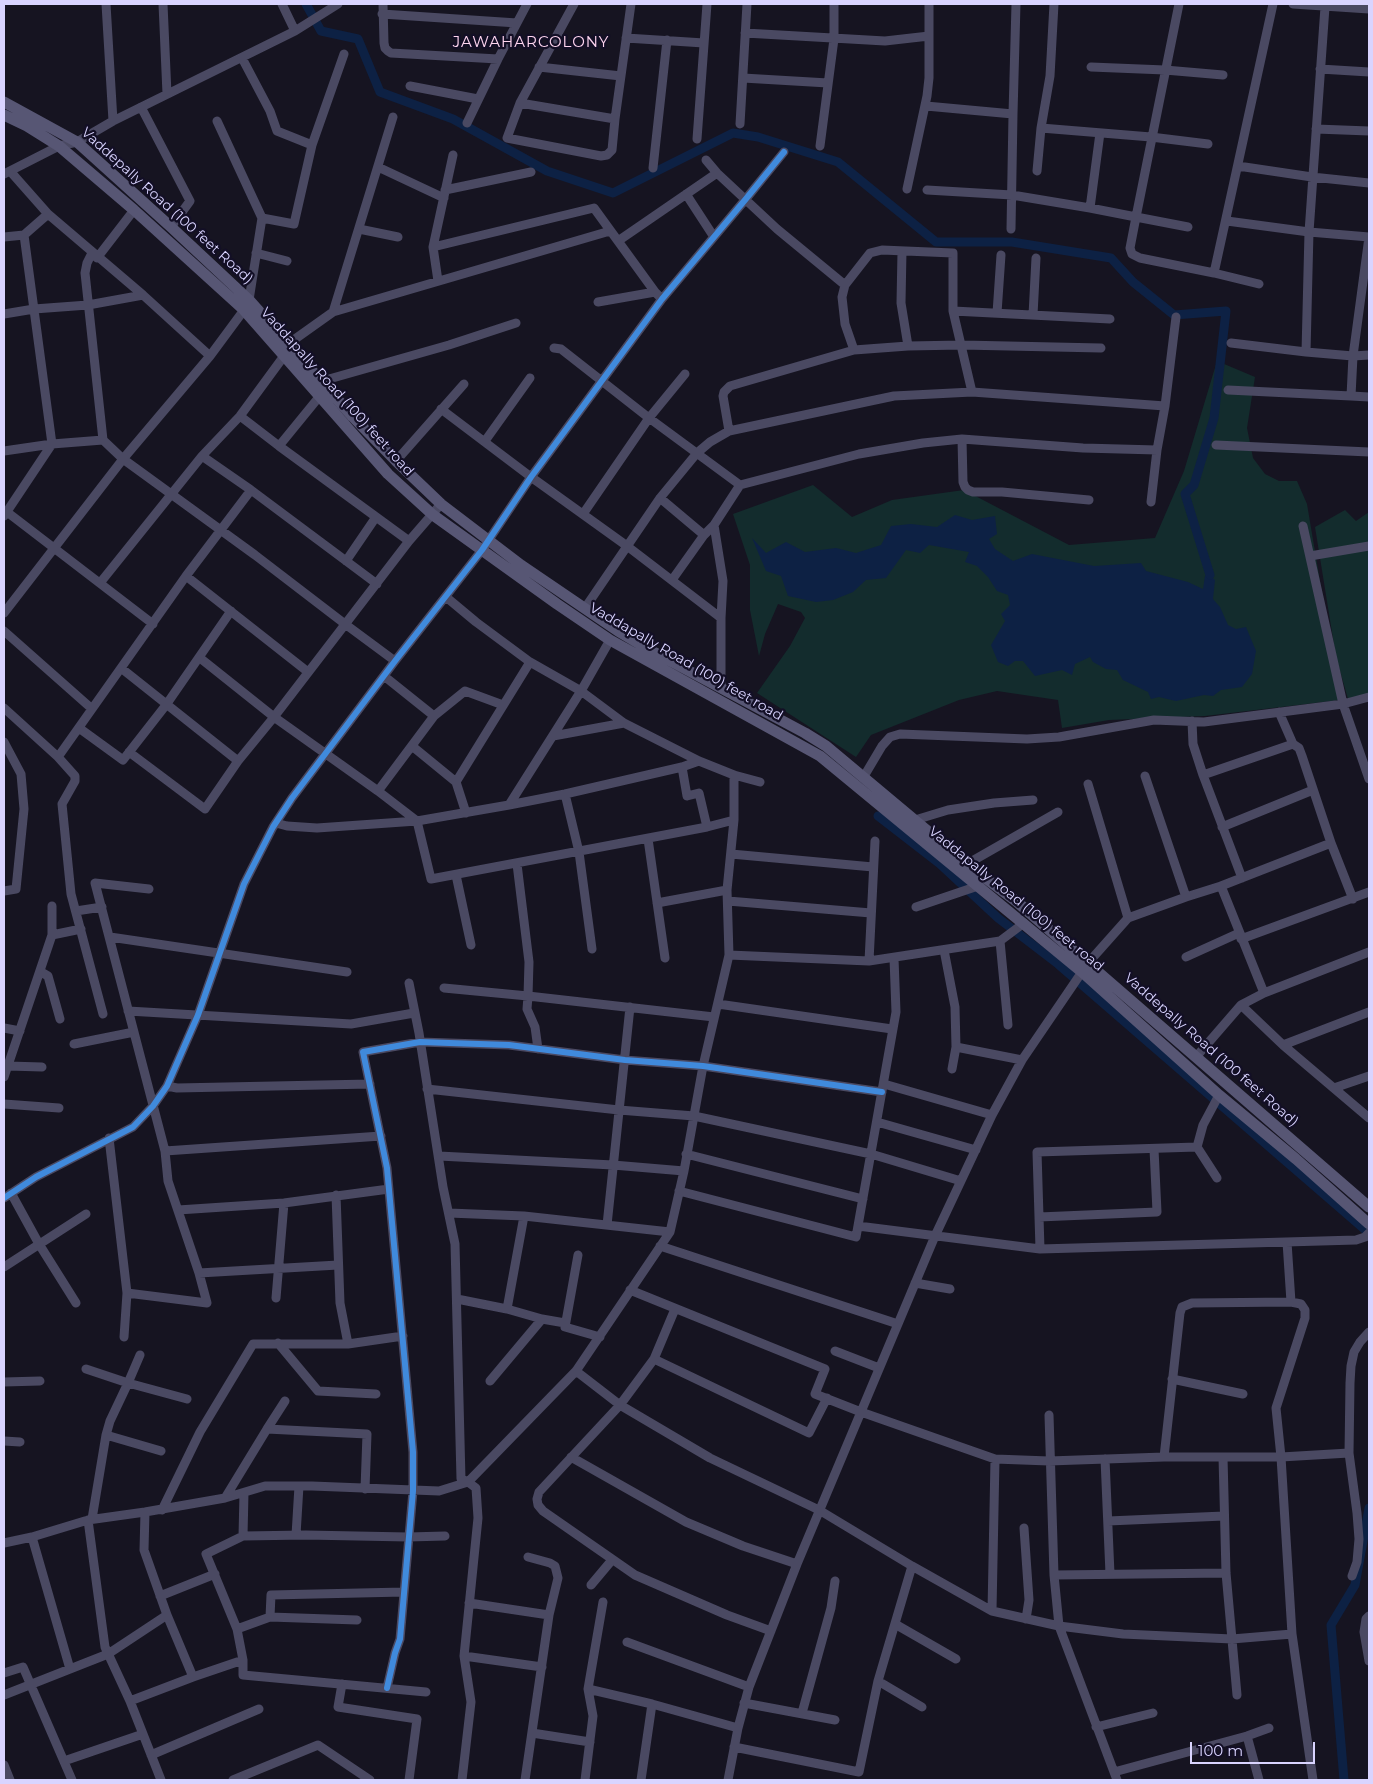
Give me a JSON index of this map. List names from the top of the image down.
{
  "streets": {
    "main road": ["Vaddepally Road (100 feet Road)", "Vaddapally Road (100) feet road"]
  },
  "crossings": [
    ["Vaddepally Road (100 feet Road)", "Vaddapally Road (100) feet road"]
  ],
  "districts": ["JAWAHARCOLONY"],
  "scale_bar": "100 m"
}
